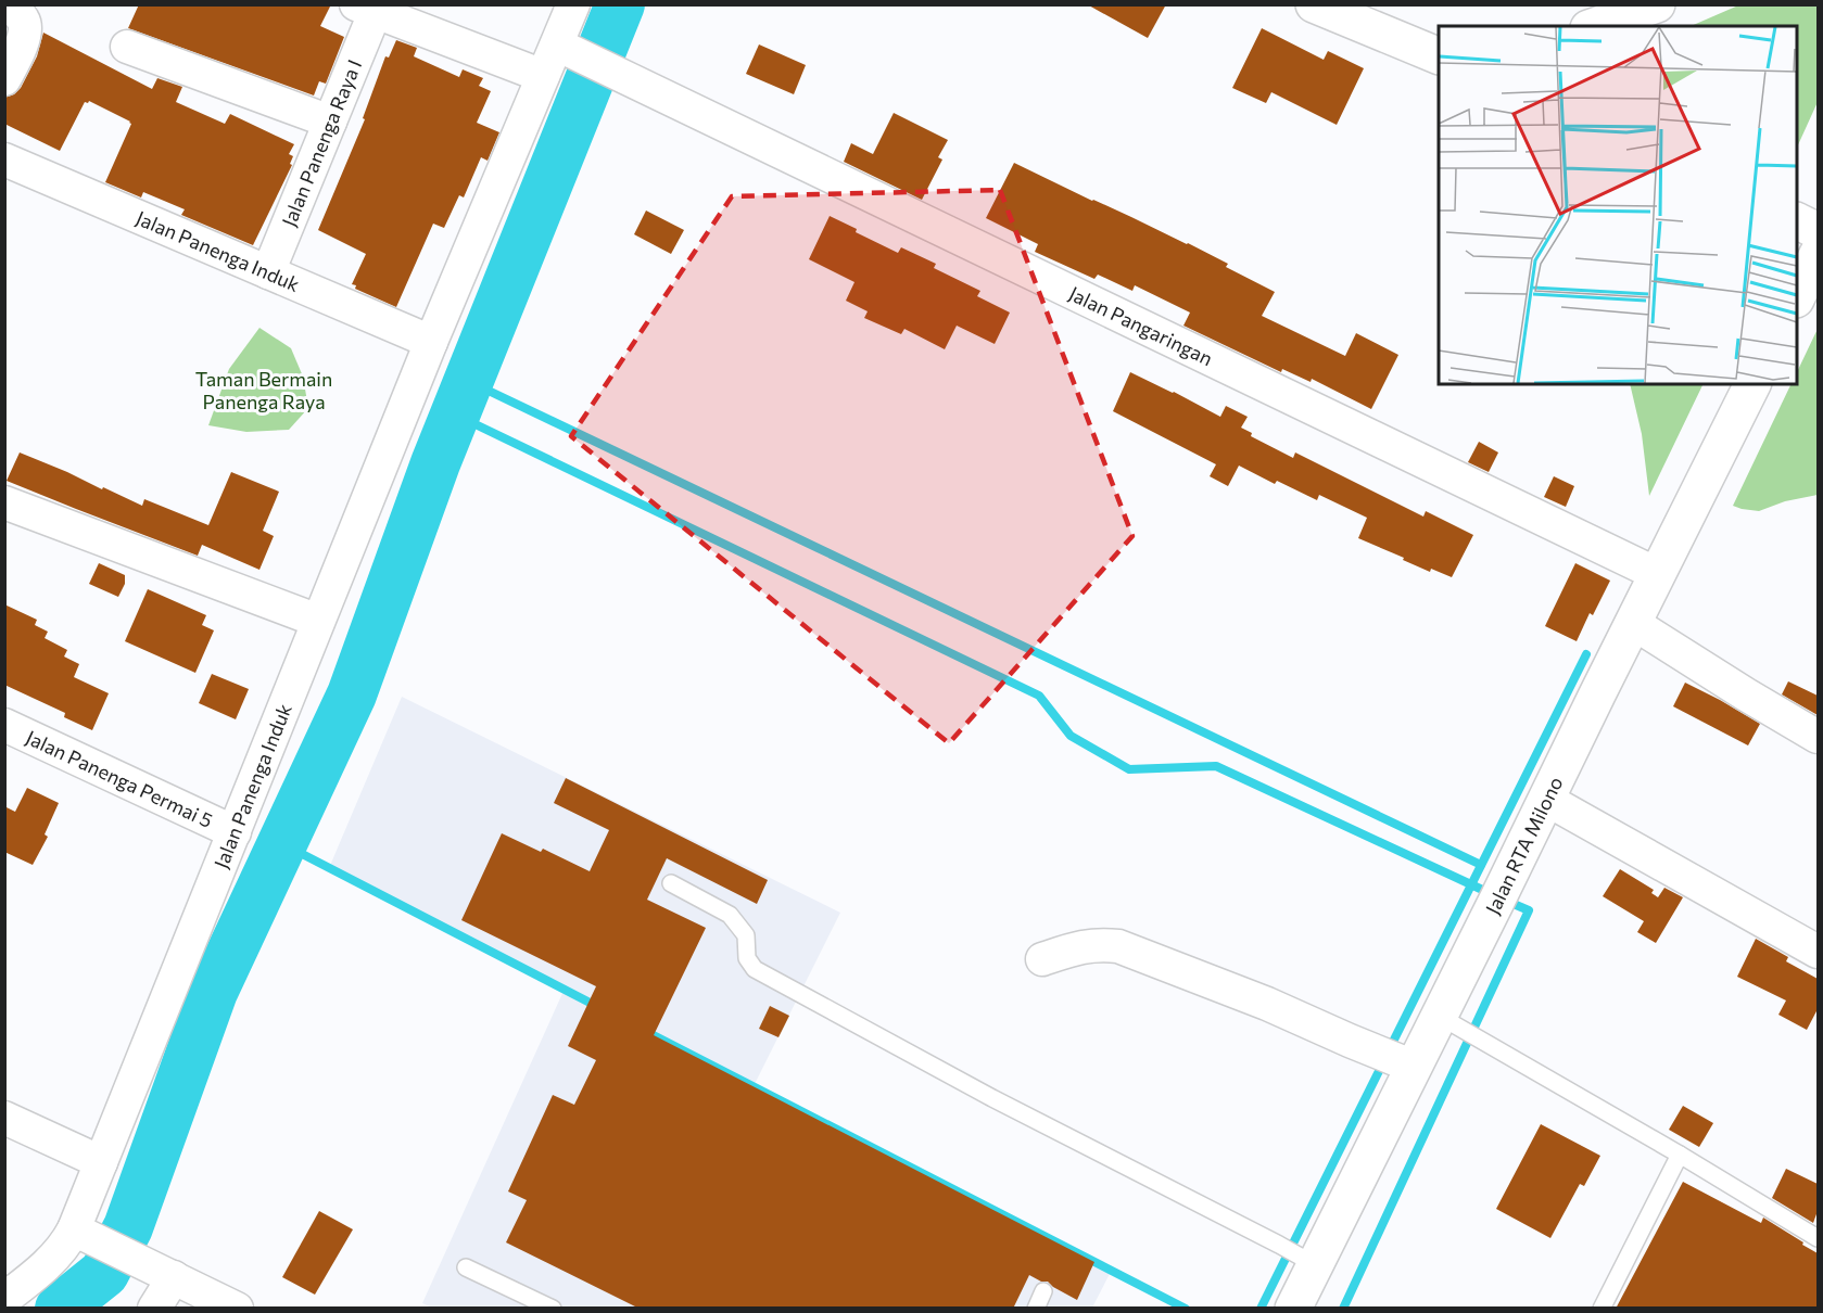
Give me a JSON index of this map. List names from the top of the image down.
{
  "streets": {
    "main road": ["Jalan RTA Milono"],
    "street": [
      "Jalan Panenga Raya I",
      "Jalan Panenga Induk",
      "Jalan Pangaringan",
      "Jalan Panenga Permai 5"
    ]
  },
  "crossings": [
    ["Jalan Panenga Raya I", "Jalan Panenga Induk"],
    ["Jalan Panenga Induk", "Jalan Pangaringan"],
    ["Jalan Panenga Induk", "Jalan Panenga Permai 5"],
    ["Jalan Pangaringan", "Jalan RTA Milono"]
  ],
  "parks": ["Taman Bermain Panenga Raya"]
}
